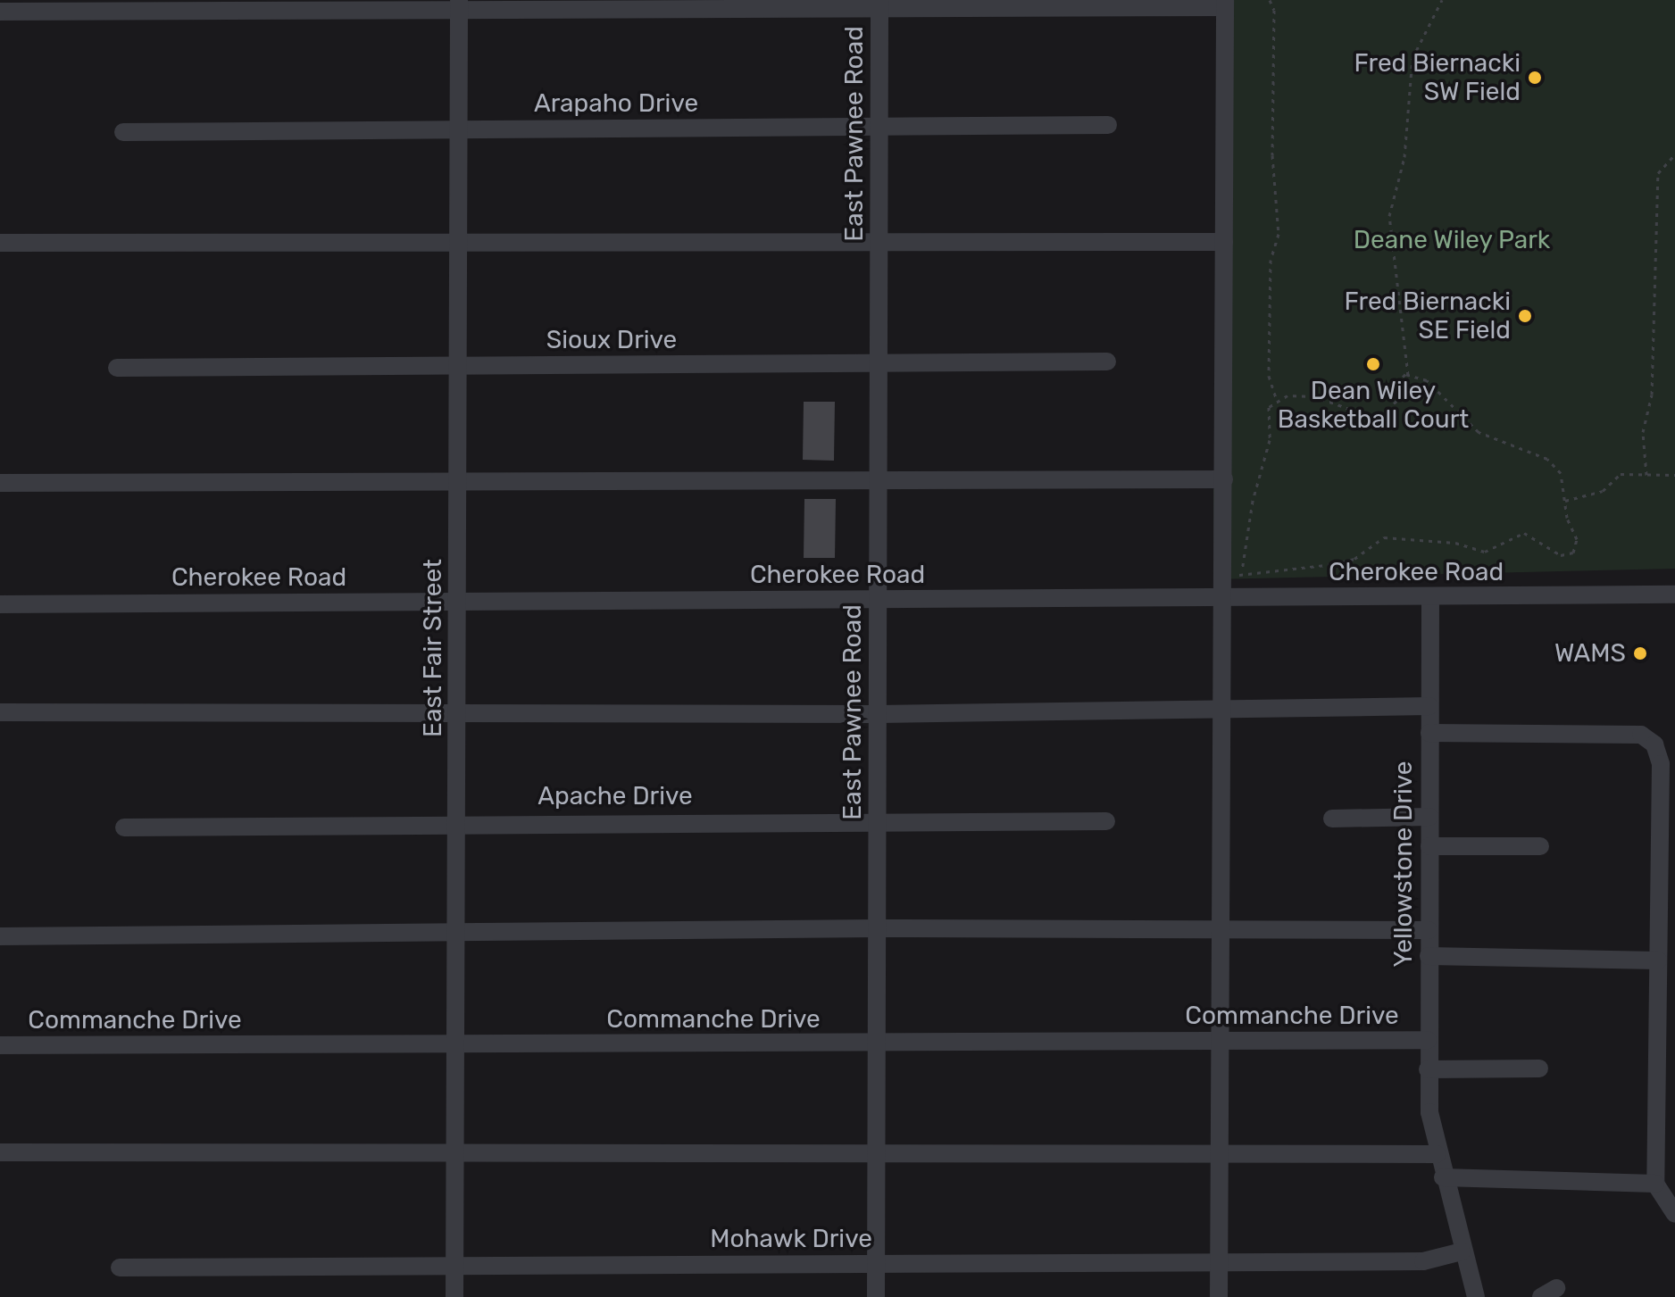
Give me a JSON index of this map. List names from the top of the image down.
{
  "streets": {
    "street": [
      "Arapaho Drive",
      "East Pawnee Road",
      "Sioux Drive",
      "Cherokee Road",
      "East Fair Street",
      "Apache Drive",
      "Yellowstone Drive",
      "Commanche Drive",
      "Mohawk Drive"
    ]
  },
  "crossings": [
    ["Arapaho Drive", "East Pawnee Road"],
    ["Arapaho Drive", "East Fair Street"],
    ["East Pawnee Road", "Sioux Drive"],
    ["East Pawnee Road", "Cherokee Road"],
    ["East Pawnee Road", "Apache Drive"],
    ["East Pawnee Road", "Commanche Drive"],
    ["East Pawnee Road", "Mohawk Drive"],
    ["Sioux Drive", "East Fair Street"],
    ["Cherokee Road", "East Fair Street"],
    ["Cherokee Road", "Yellowstone Drive"],
    ["East Fair Street", "Apache Drive"],
    ["East Fair Street", "Commanche Drive"],
    ["East Fair Street", "Mohawk Drive"],
    ["Yellowstone Drive", "Commanche Drive"],
    ["Yellowstone Drive", "Mohawk Drive"]
  ],
  "parks": ["Deane Wiley Park"],
  "places": [
    "Fred Biernacki SW Field",
    "Fred Biernacki SE Field",
    "Dean Wiley Basketball Court",
    "WAMS"
  ]
}
